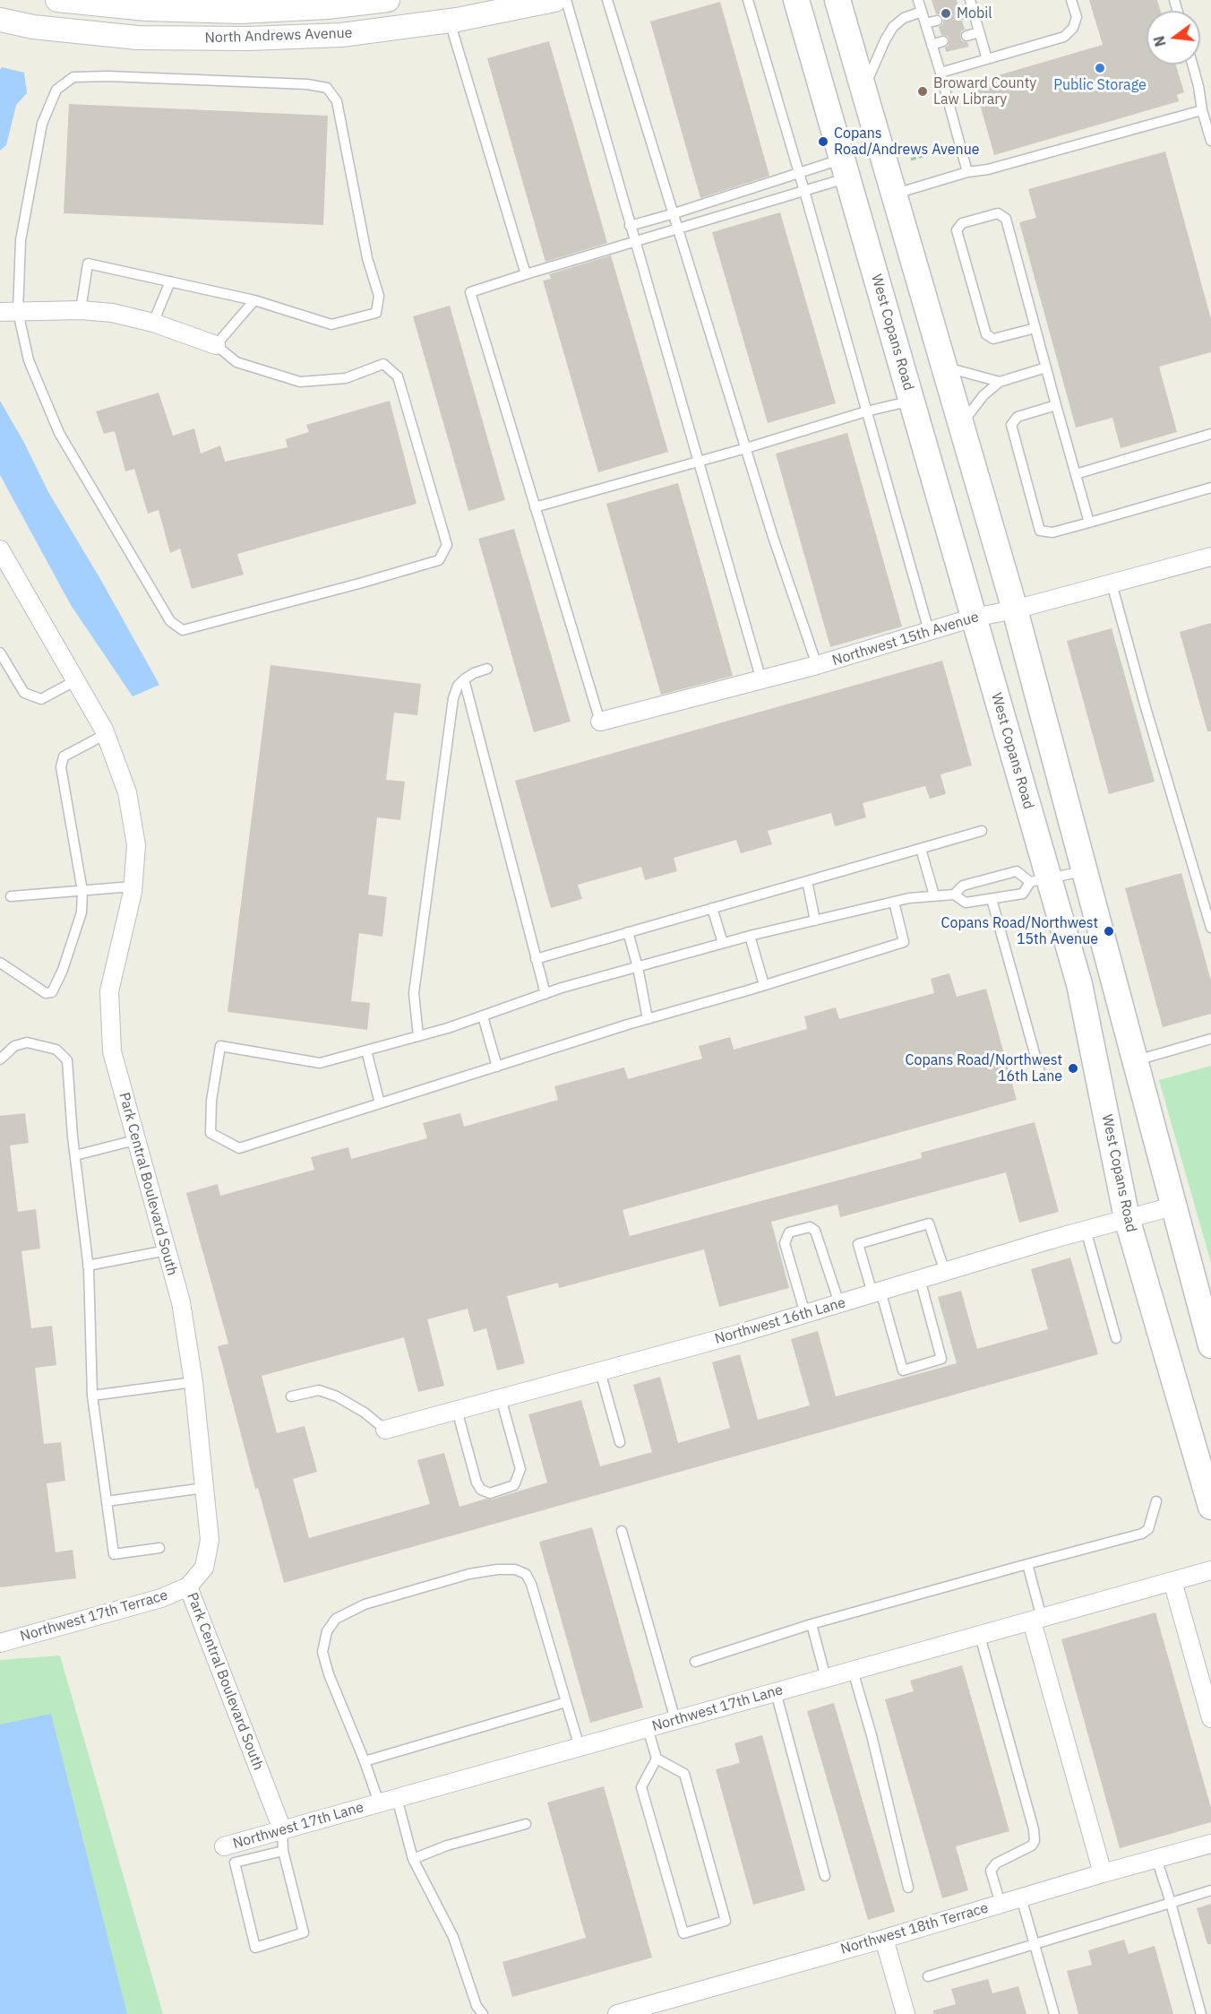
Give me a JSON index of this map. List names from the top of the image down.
{
  "streets": {
    "main road": ["West Copans Road"],
    "street": [
      "North Andrews Avenue",
      "Northwest 15th Avenue",
      "Park Central Boulevard South",
      "Northwest 16th Lane",
      "Northwest 17th Terrace",
      "Northwest 17th Lane",
      "Northwest 18th Terrace"
    ]
  },
  "crossings": [
    ["West Copans Road", "Northwest 15th Avenue"],
    ["West Copans Road", "Northwest 16th Lane"],
    ["Park Central Boulevard South", "Northwest 17th Terrace"],
    ["Park Central Boulevard South", "Northwest 17th Lane"]
  ],
  "places": [
    "Mobil",
    "Public Storage",
    "Broward County Law Library",
    "Copans Road/Andrews Avenue",
    "Copans Road/Northwest 15th Avenue",
    "Copans Road/Northwest 16th Lane"
  ],
  "north": "left"
}
